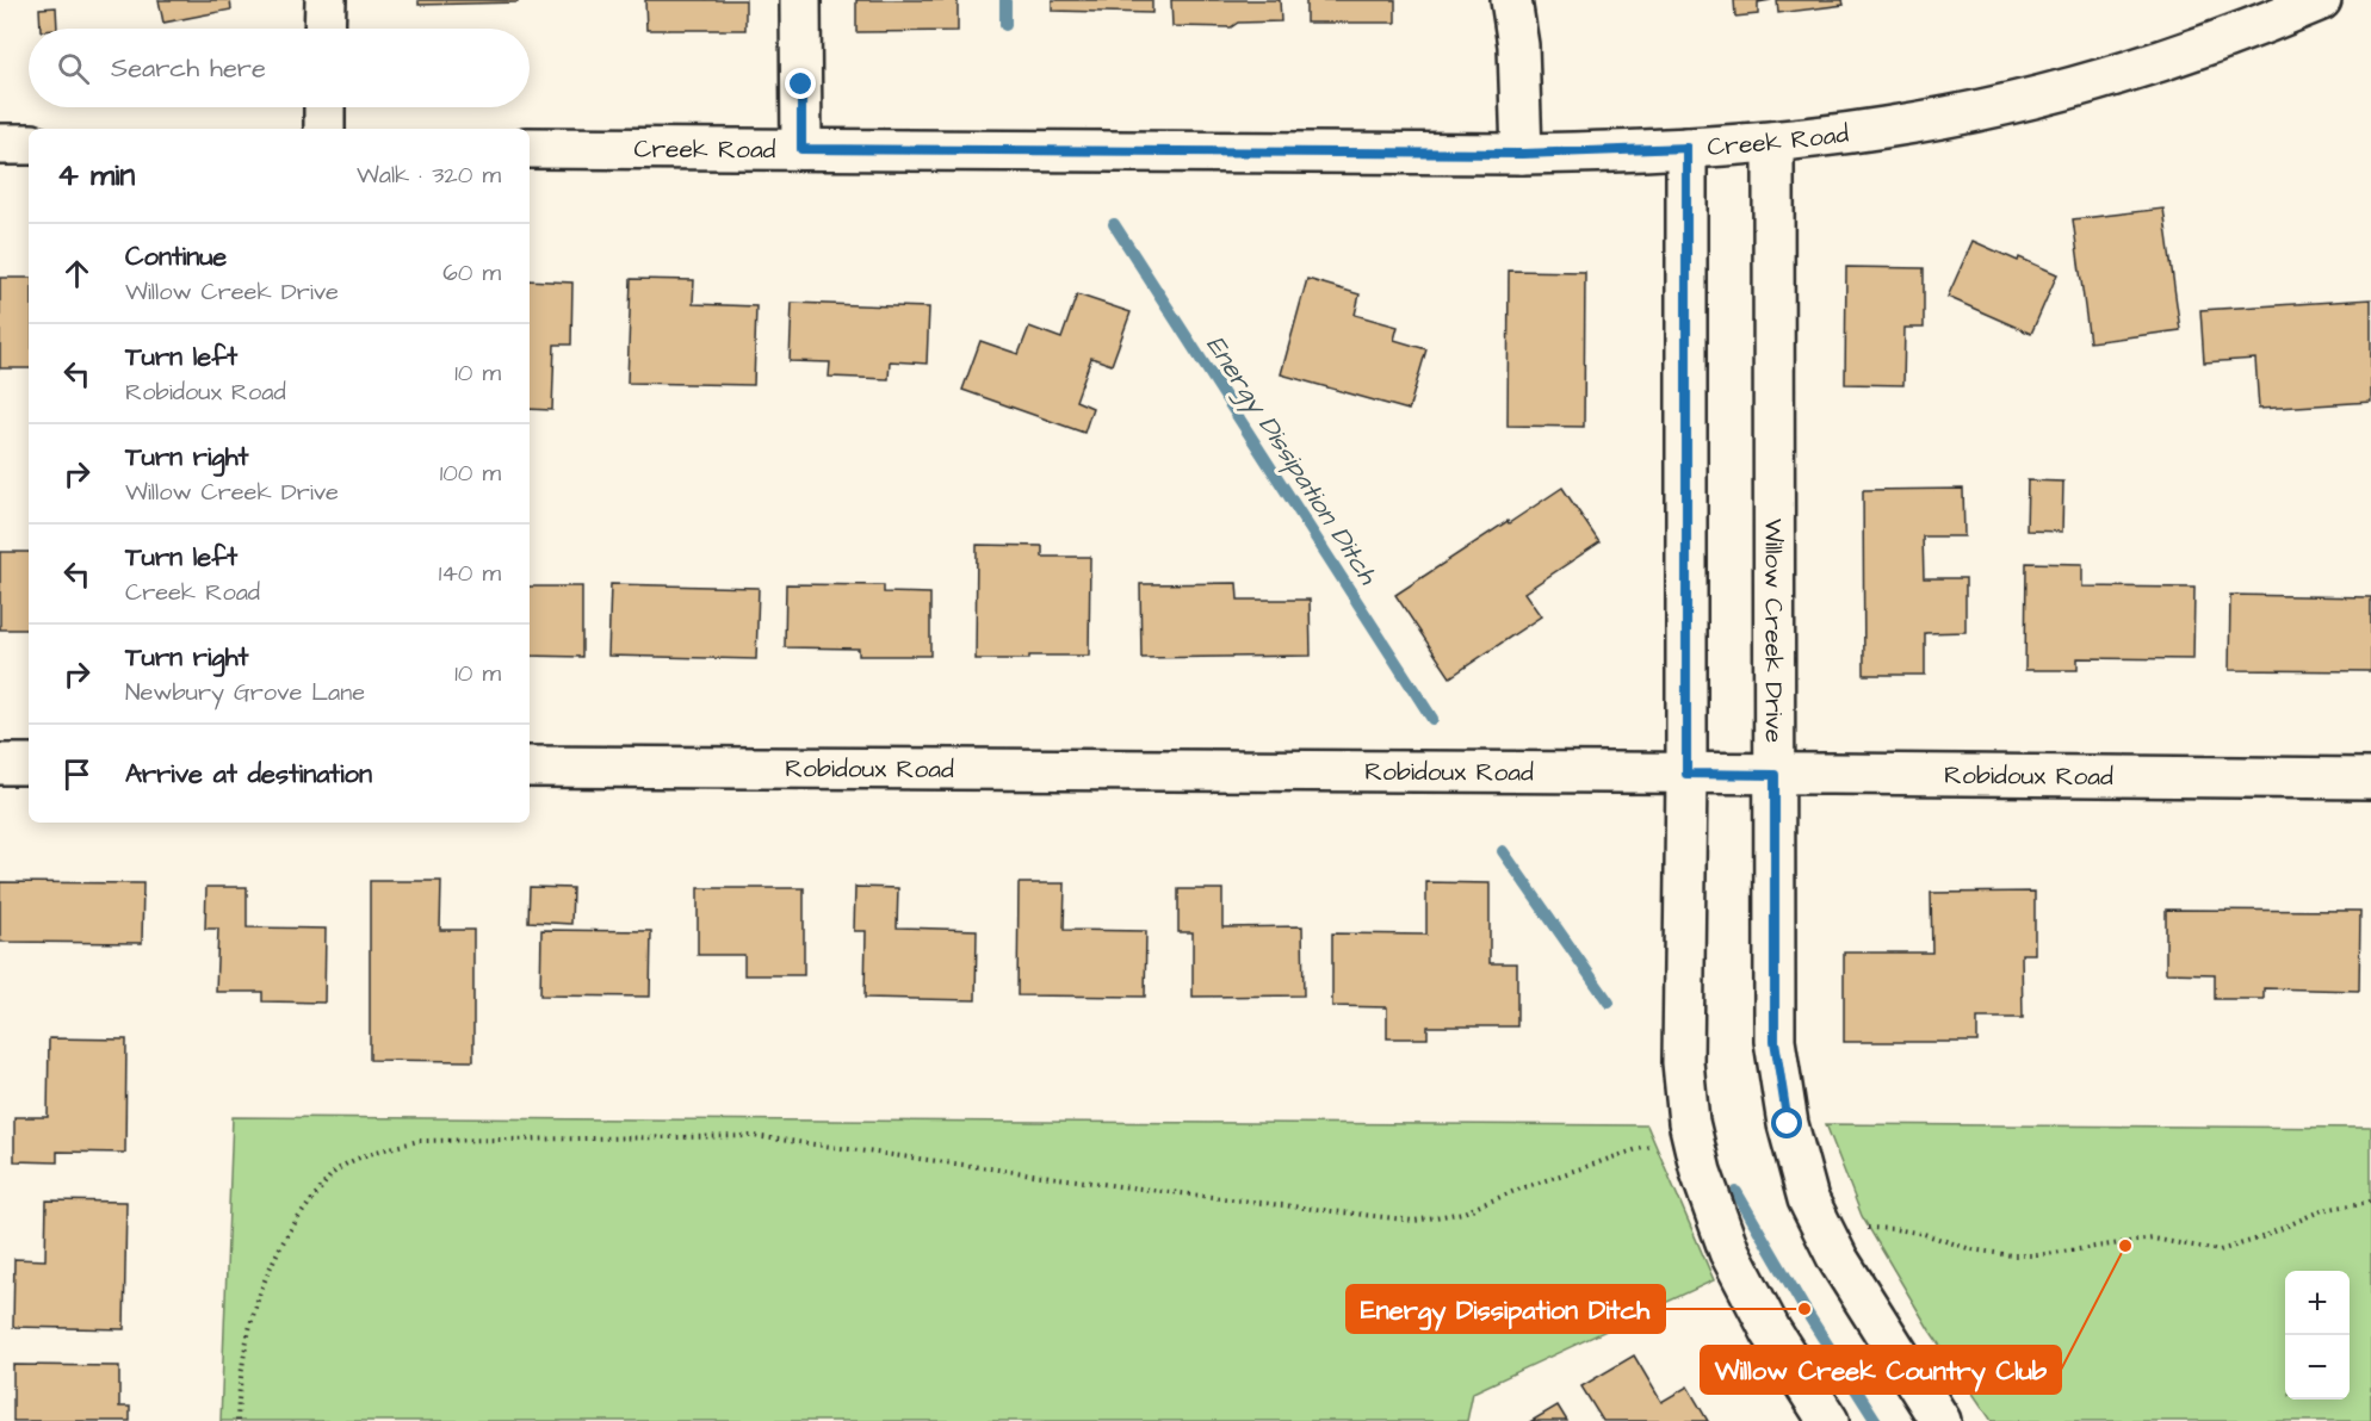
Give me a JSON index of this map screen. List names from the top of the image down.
{
  "streets": {
    "street": ["Creek Road", "Willow Creek Drive", "Robidoux Road"]
  },
  "crossings": [
    ["Creek Road", "Willow Creek Drive"],
    ["Willow Creek Drive", "Robidoux Road"]
  ],
  "water": ["Energy Dissipation Ditch"],
  "places": ["Willow Creek Country Club", "Energy Dissipation Ditch"],
  "page": {
    "search": "Search here",
    "heading": ["4 min", "Walk · 320 m"],
    "list": [
      ["Continue", "Willow Creek Drive", "60 m"],
      ["Turn left", "Robidoux Road", "10 m"],
      ["Turn right", "Willow Creek Drive", "100 m"],
      ["Turn left", "Creek Road", "140 m"],
      ["Turn right", "Newbury Grove Lane", "10 m"],
      "Arrive at destination"
    ],
    "map_buttons": ["+", "−"]
  }
}
